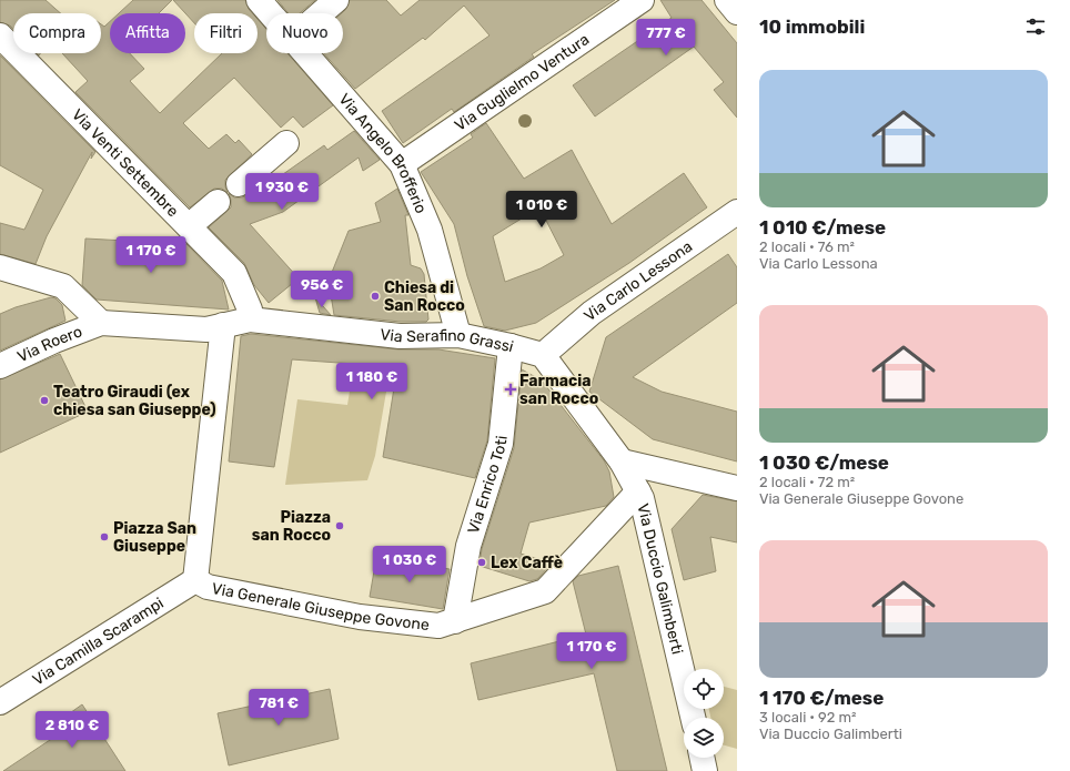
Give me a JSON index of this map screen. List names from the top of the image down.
{
  "streets": {
    "street": [
      "Via Guglielmo Ventura",
      "Via Angelo Brofferio",
      "Via Venti Settembre",
      "Via Carlo Lessona",
      "Via Serafino Grassi",
      "Via Roero",
      "Via Enrico Toti",
      "Via Duccio Galimberti",
      "Via Generale Giuseppe Govone",
      "Via Camilla Scarampi"
    ]
  },
  "crossings": [
    ["Via Guglielmo Ventura", "Via Angelo Brofferio"],
    ["Via Angelo Brofferio", "Via Serafino Grassi"],
    ["Via Venti Settembre", "Via Serafino Grassi"],
    ["Via Carlo Lessona", "Via Serafino Grassi"],
    ["Via Serafino Grassi", "Via Roero"],
    ["Via Serafino Grassi", "Via Enrico Toti"],
    ["Via Enrico Toti", "Via Generale Giuseppe Govone"],
    ["Via Duccio Galimberti", "Via Generale Giuseppe Govone"],
    ["Via Generale Giuseppe Govone", "Via Camilla Scarampi"]
  ],
  "places": {
    "other": [
      "Chiesa di San Rocco",
      "Teatro Giraudi (ex chiesa san Giuseppe)",
      "Piazza san Rocco",
      "Piazza San Giuseppe",
      "Lex Caffè"
    ],
    "health": ["Farmacia san Rocco"]
  },
  "page": {
    "heading": "10 immobili",
    "chip": [
      "Compra",
      "Affitta",
      "Filtri",
      "Nuovo"
    ],
    "price": [
      "777 €",
      "1 930 €",
      "1 010 €",
      "1 170 €",
      "956 €",
      "1 180 €",
      "1 030 €",
      "1 170 €",
      "781 €",
      "2 810 €"
    ],
    "list": [
      {
        "name": "1 010 €/mese",
        "note": "2 locali · 76 m² · Via Carlo Lessona"
      },
      {
        "name": "1 030 €/mese",
        "note": "2 locali · 72 m² · Via Generale Giuseppe Govone"
      },
      {
        "name": "1 170 €/mese",
        "note": "3 locali · 92 m² · Via Duccio Galimberti"
      }
    ]
  }
}
